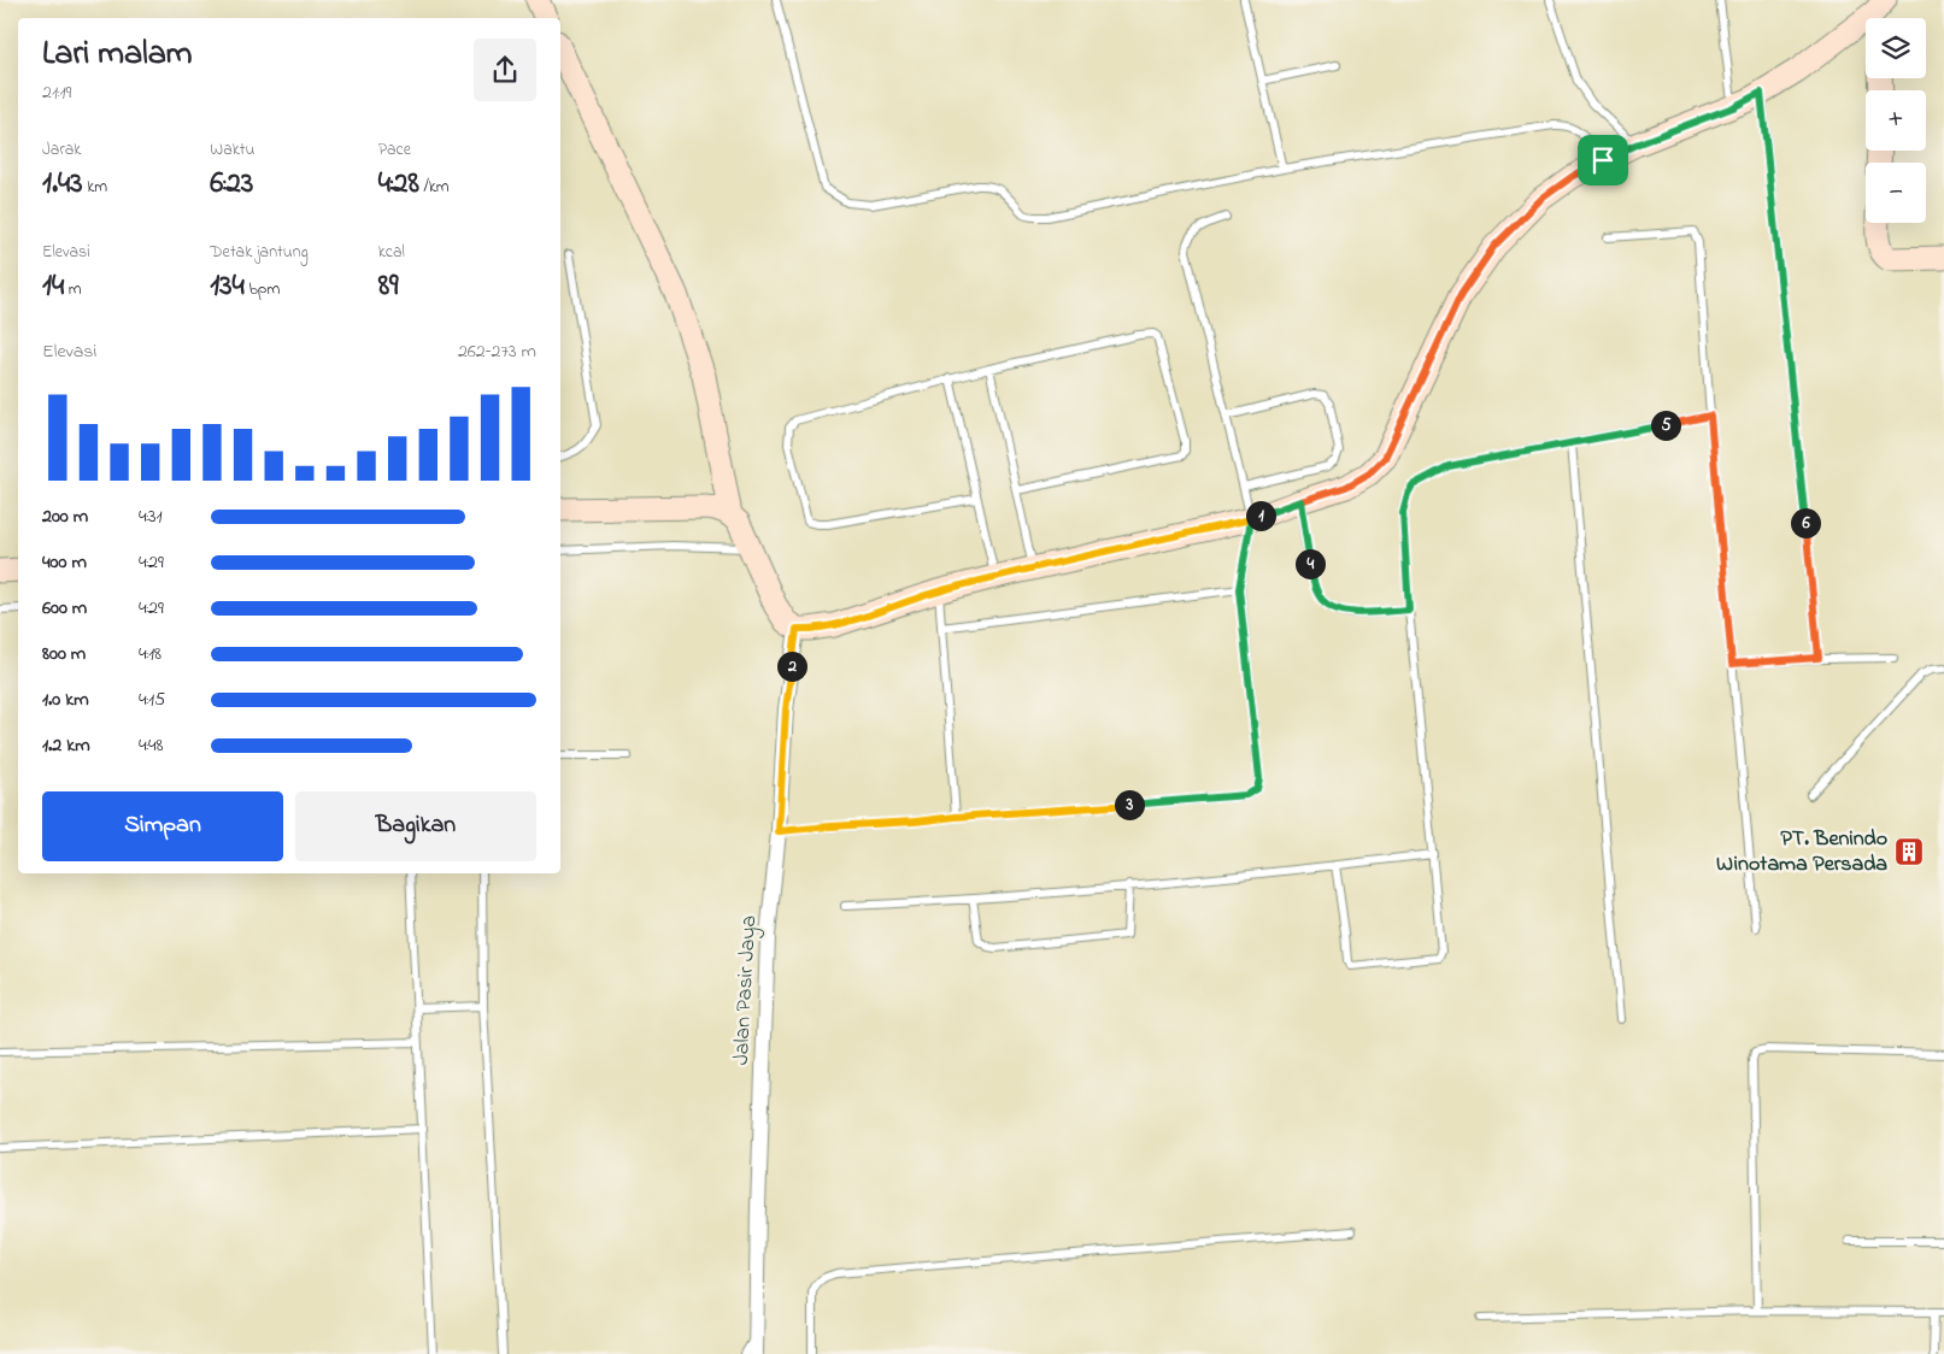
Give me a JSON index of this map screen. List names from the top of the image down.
{
  "streets": {
    "street": ["Jalan Pasir Jaya"]
  },
  "places": {
    "building": ["PT. Benindo Winotama Persada"]
  },
  "page": {
    "map_buttons": ["+", "−"],
    "heading": ["Lari malam", "21:19"],
    "stats": [
      ["Jarak", "1.43 km"],
      ["Waktu", "6:23"],
      ["Pace", "4:28 /km"],
      ["Elevasi", "14 m"],
      ["Detak jantung", "134 bpm"],
      ["kcal", "89"]
    ],
    "chart": ["Elevasi", "262–273 m"],
    "pins": [
      "5",
      "1",
      "6",
      "4",
      "2",
      "3"
    ],
    "list": [
      {
        "name": "200 m",
        "note": "4:31"
      },
      {
        "name": "400 m",
        "note": "4:29"
      },
      {
        "name": "600 m",
        "note": "4:29"
      },
      {
        "name": "800 m",
        "note": "4:18"
      },
      {
        "name": "1.0 km",
        "note": "4:15"
      },
      {
        "name": "1.2 km",
        "note": "4:48"
      }
    ],
    "buttons": ["Simpan", "Bagikan"]
  }
}
